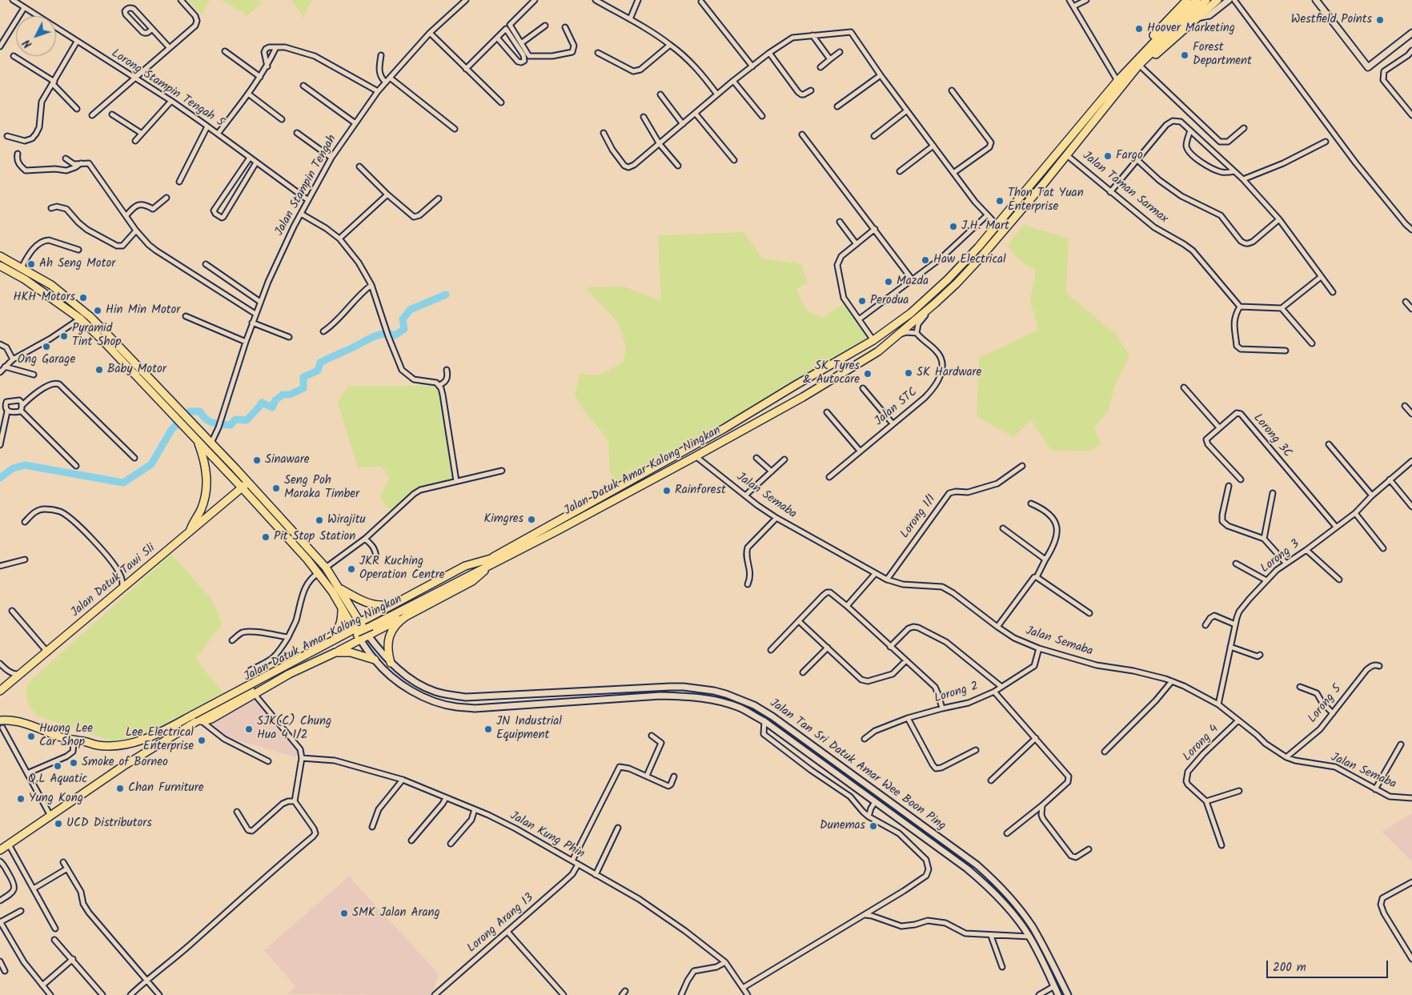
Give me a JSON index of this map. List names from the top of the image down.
{
  "streets": {
    "highway": ["Jalan Datuk Amar Kalong Ningkan", "Jalan Datuk Tawi Sli"],
    "main road": ["Jalan Tan Sri Datuk Amar Wee Boon Ping"],
    "street": [
      "Lorong Stampin Tengah 5",
      "Jalan Stampin Tengah",
      "Jalan Taman Sarmax",
      "Jalan STC",
      "Lorong 3C",
      "Jalan Semaba",
      "Lorong 1/1",
      "Lorong 3",
      "Lorong 2",
      "Lorong 5",
      "Lorong 4",
      "Jalan Kung Phin",
      "Lorong Arang 13"
    ]
  },
  "crossings": [
    ["Lorong Stampin Tengah 5", "Jalan Stampin Tengah"],
    ["Jalan Taman Sarmax", "Jalan Datuk Amar Kalong Ningkan"],
    ["Lorong 3C", "Lorong 3"],
    ["Jalan Datuk Amar Kalong Ningkan", "Jalan Semaba"],
    ["Jalan Semaba", "Lorong 1/1"],
    ["Jalan Semaba", "Lorong 3"],
    ["Jalan Semaba", "Lorong 2"],
    ["Jalan Semaba", "Lorong 5"],
    ["Jalan Semaba", "Lorong 4"],
    ["Jalan Kung Phin", "Lorong Arang 13"]
  ],
  "places": [
    "Westfield Points",
    "Hoover Marketing",
    "Forest Department",
    "Fargo",
    "Thon Tat Yuan Enterprise",
    "J.H. Mart",
    "Haw Electrical",
    "Ah Seng Motor",
    "Mazda",
    "HKH Motors",
    "Perodua",
    "Hin Min Motor",
    "Pyramid Tint Shop",
    "Ong Garage",
    "Baby Motor",
    "SK Hardware",
    "SK Tyres & Autocare",
    "Sinaware",
    "Seng Poh Maraka Timber",
    "Rainforest",
    "Kimgres",
    "Wirajitu",
    "Pit Stop Station",
    "JKR Kuching Operation Centre",
    "SJK(C) Chung Hua 4 1/2",
    "JN Industrial Equipment",
    "Huong Lee Car Shop",
    "Lee Electrical Enterprise",
    "Smoke of Borneo",
    "Q.L Aquatic",
    "Chan Furniture",
    "Yung Kong",
    "UCD Distributors",
    "Dunemas",
    "SMK Jalan Arang"
  ],
  "scale_bar": "200 m",
  "north": "bottom left"
}
